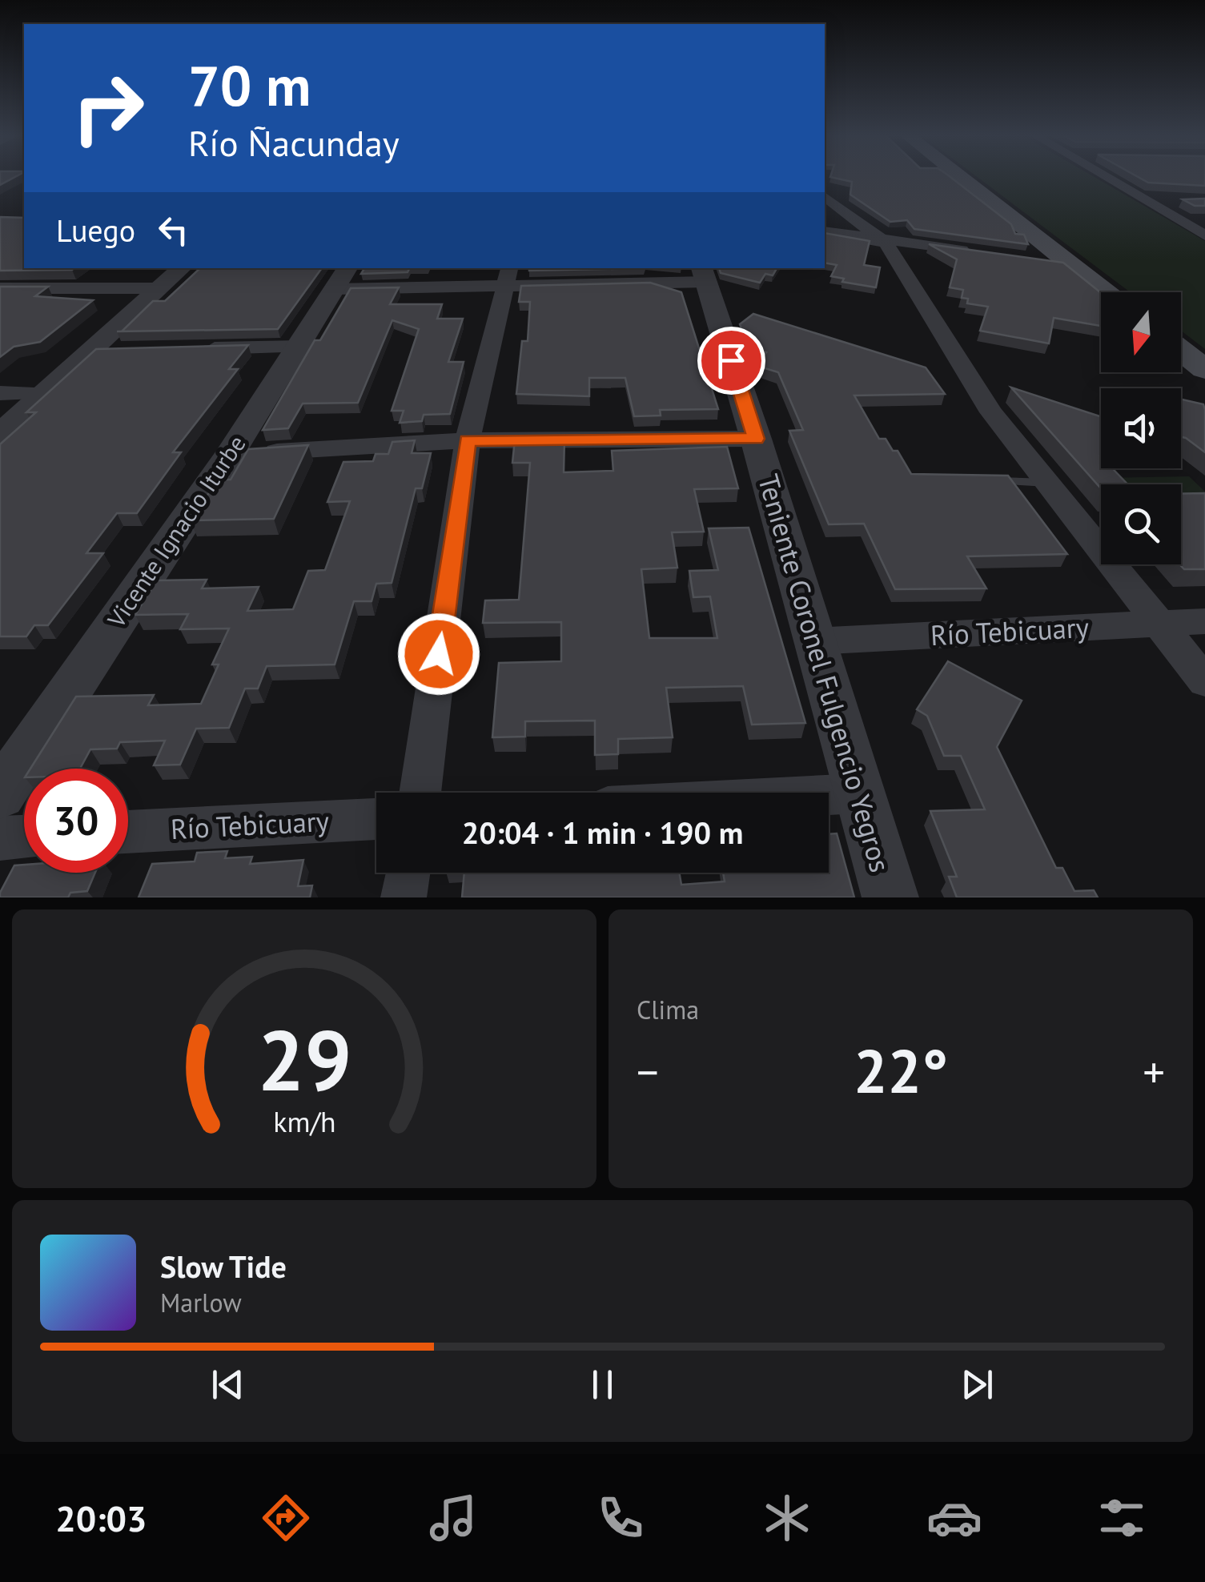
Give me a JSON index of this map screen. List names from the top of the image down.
{
  "streets": {
    "street": ["Vicente Ignacio Iturbe", "Río Tebicuary", "Teniente Coronel Fulgencio Yegros"]
  },
  "crossings": [
    ["Río Tebicuary", "Teniente Coronel Fulgencio Yegros"]
  ],
  "north": "bottom",
  "page": {
    "turn": ["70 m", "Río Ñacunday"],
    "then": "Luego",
    "limit": "30",
    "trip": "20:04 · 1 min · 190 m",
    "tile": "Clima",
    "heat": ["−", "22°", "+"],
    "song": ["Slow Tide", "Marlow"],
    "tabs": "20:03",
    "gauge": ["29", "km/h"]
  }
}
